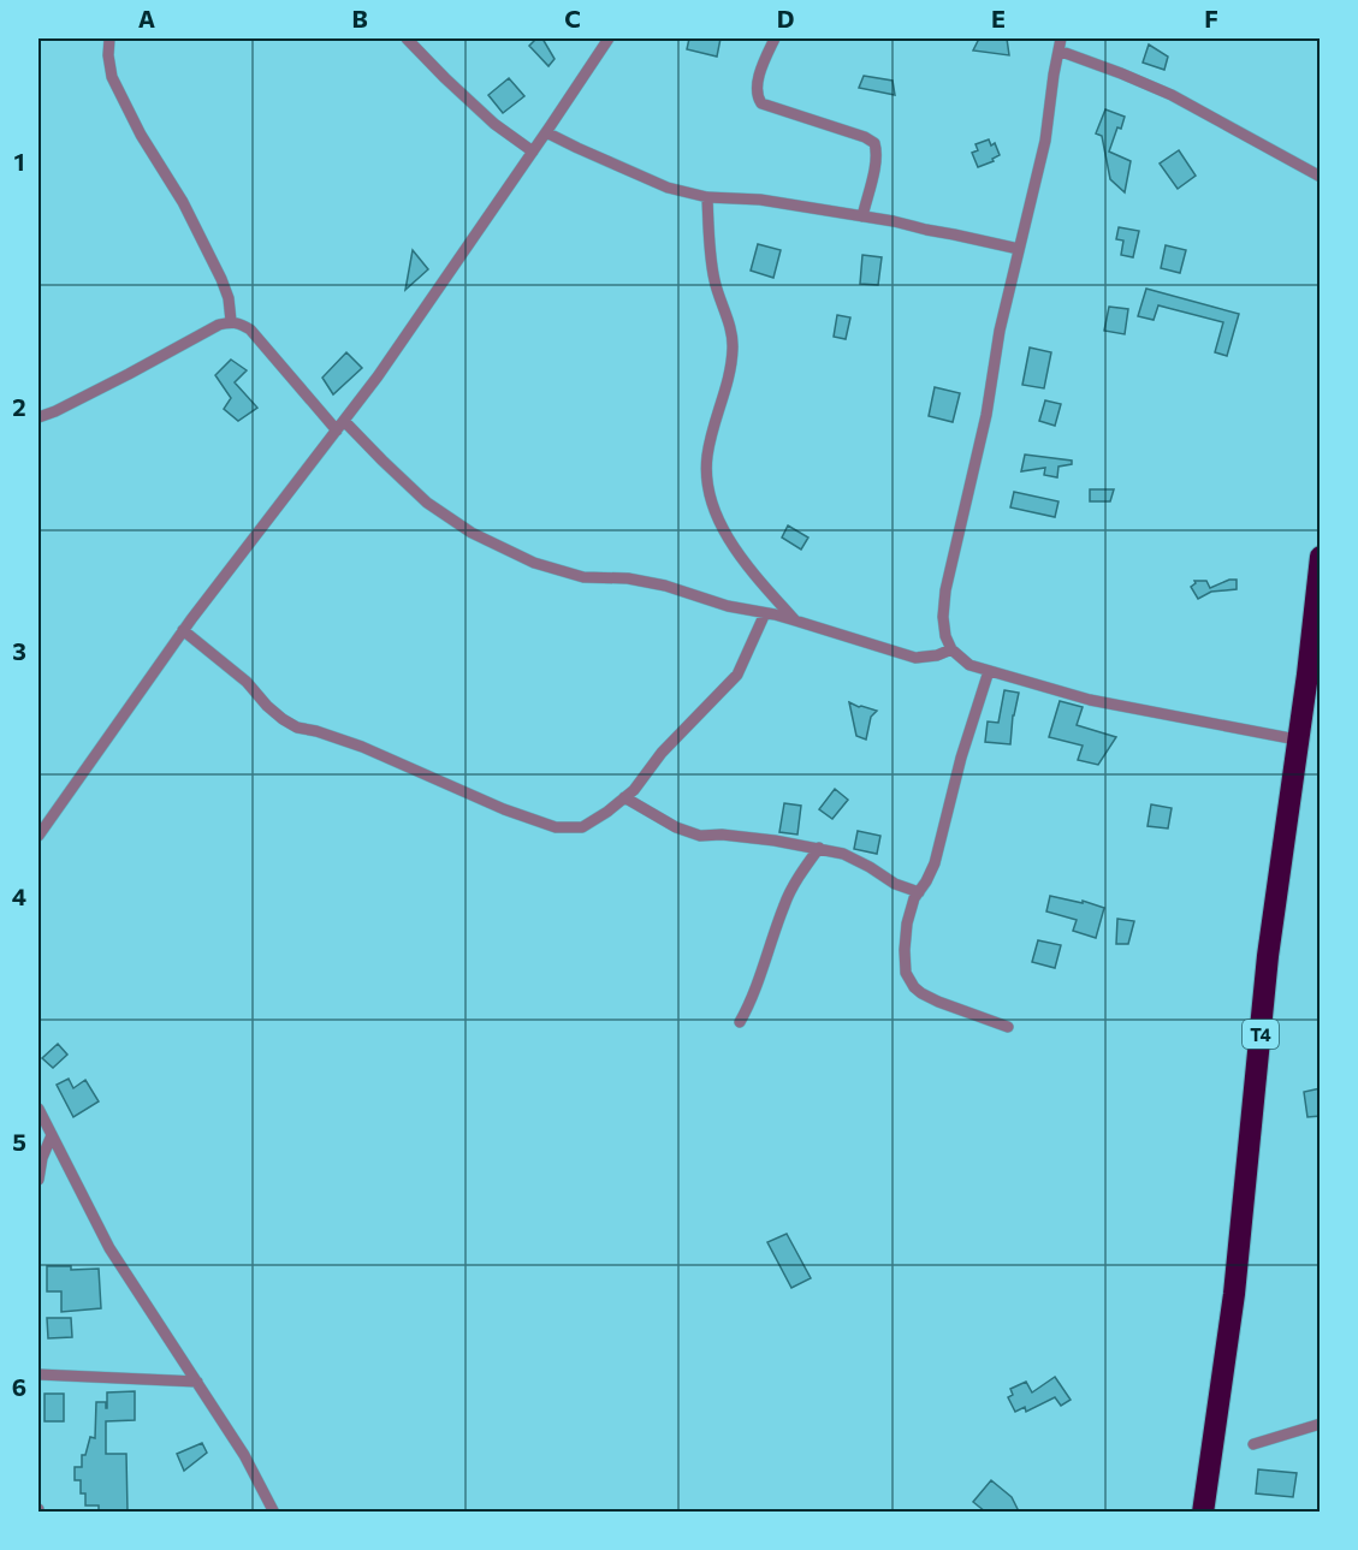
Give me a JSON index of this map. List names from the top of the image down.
{
  "streets": {
    "highway": ["T4"]
  },
  "grid": {
    "columns": [
      "A",
      "B",
      "C",
      "D",
      "E",
      "F"
    ],
    "rows": [
      "1",
      "2",
      "3",
      "4",
      "5",
      "6"
    ]
  }
}
